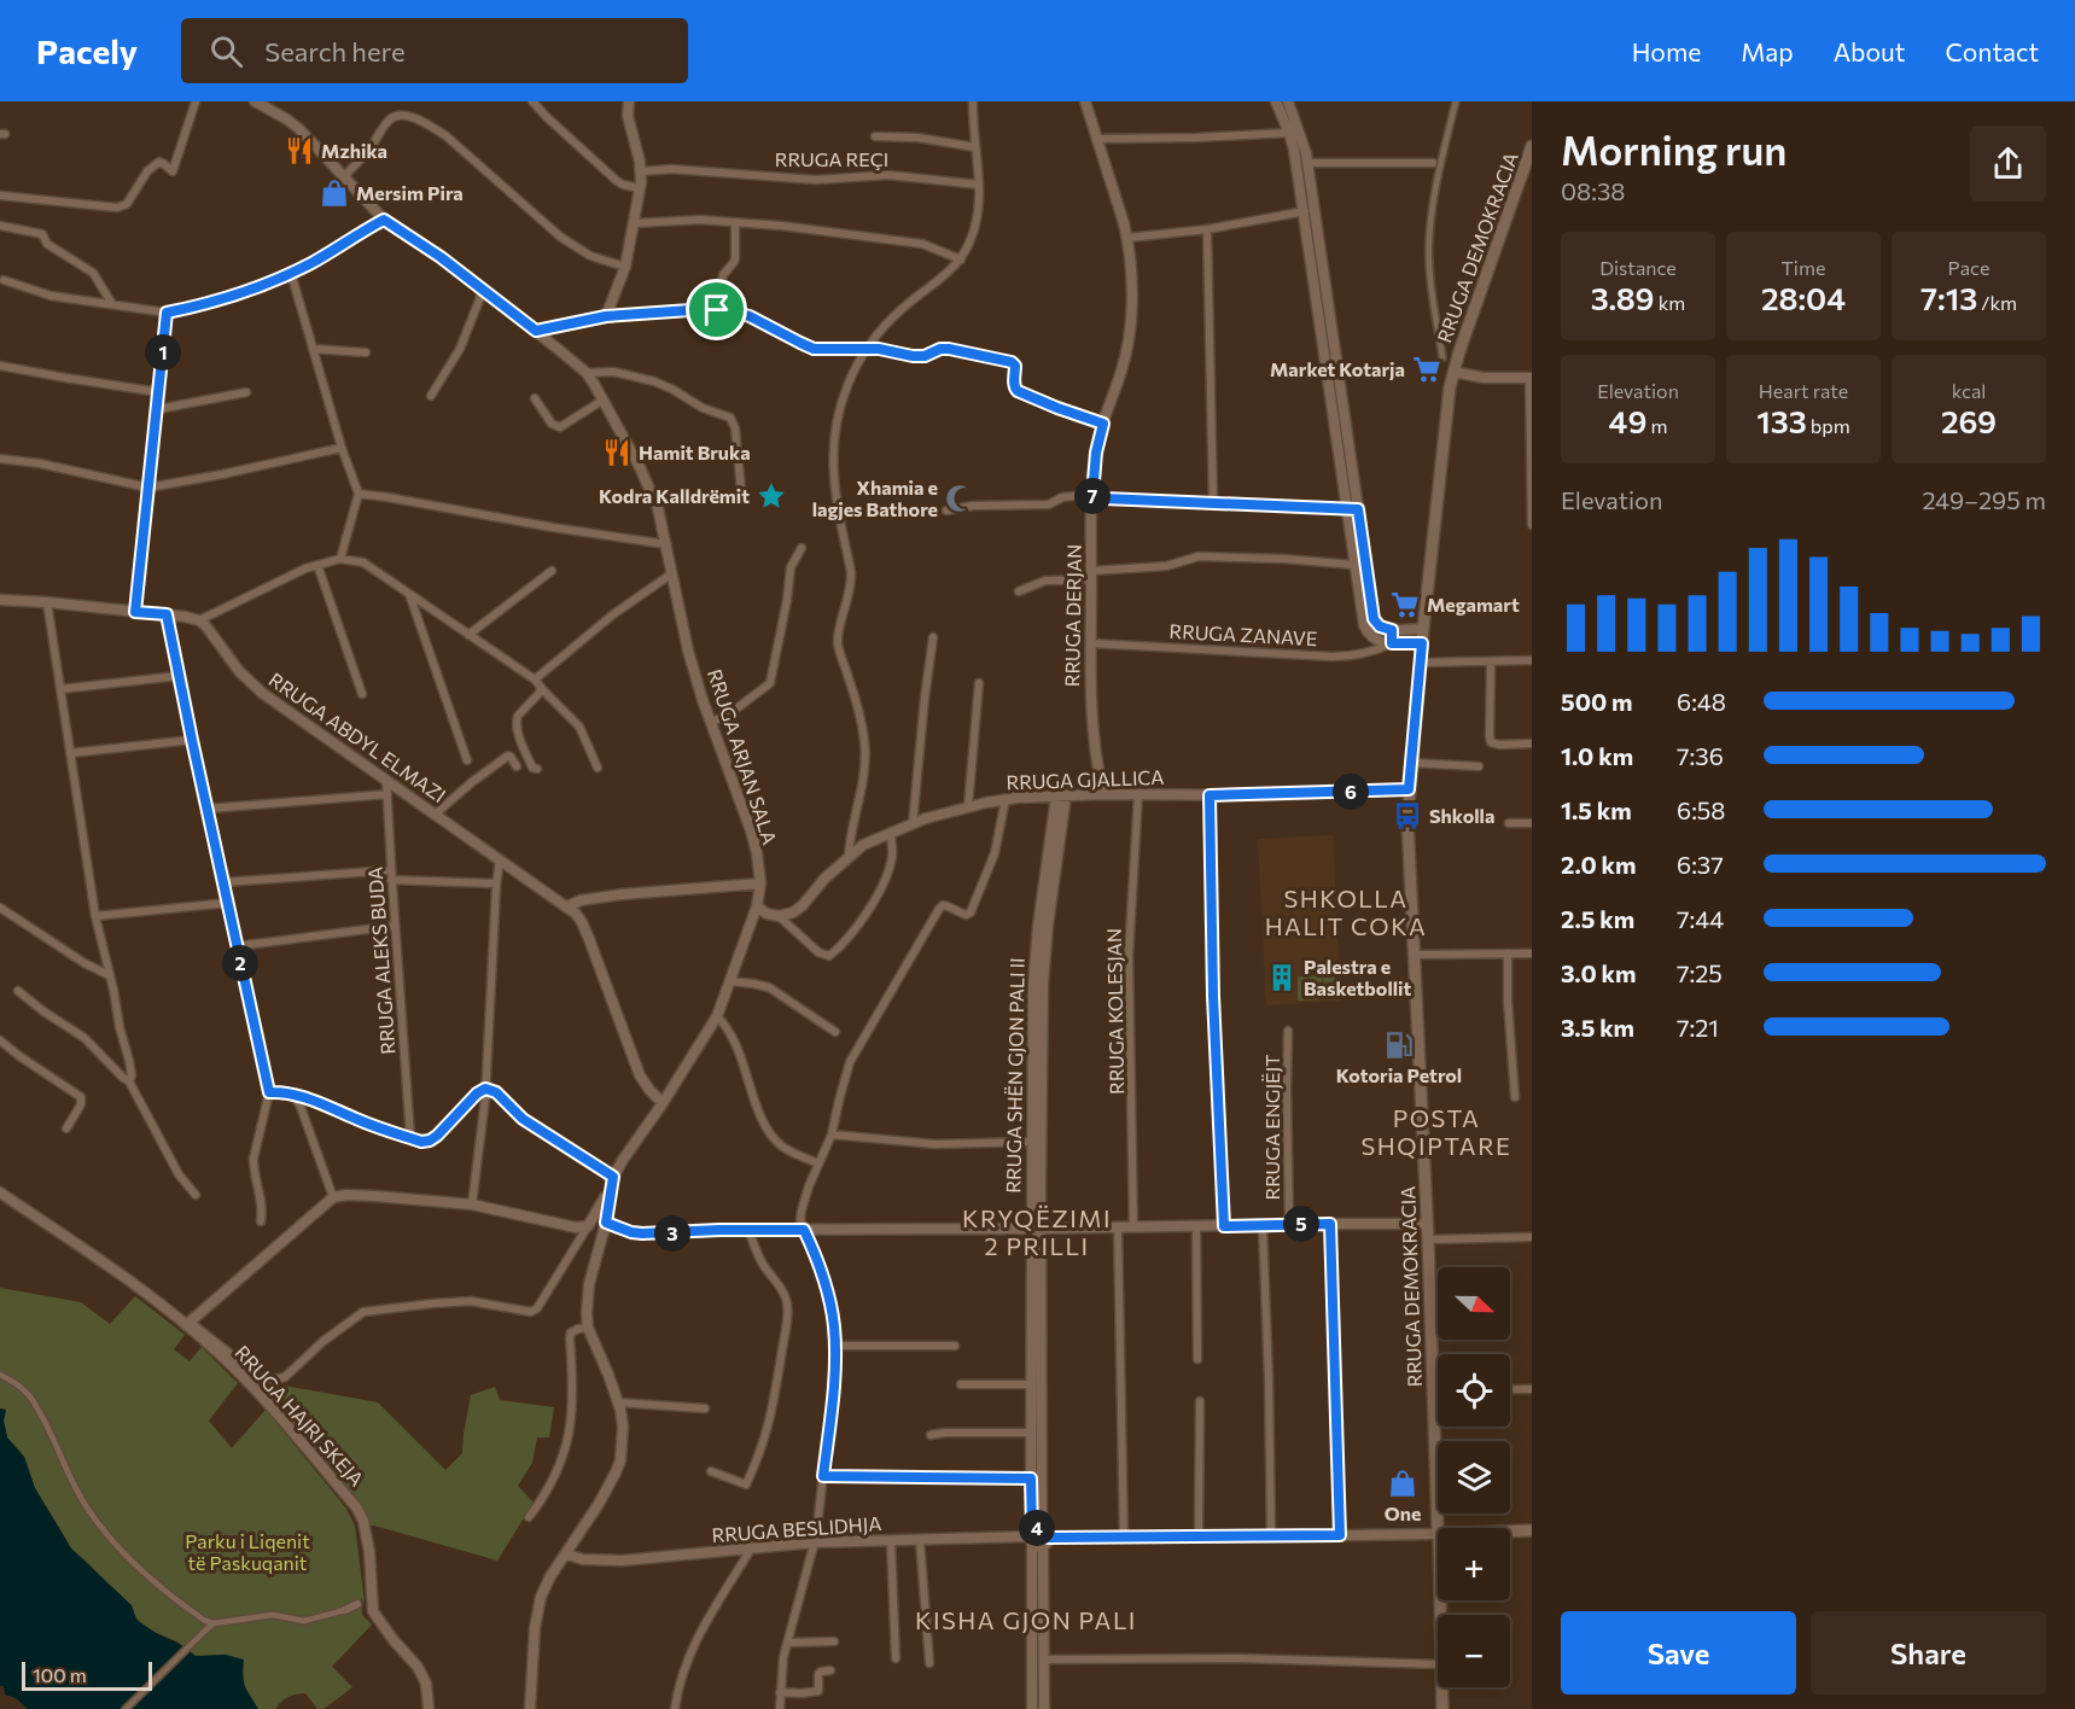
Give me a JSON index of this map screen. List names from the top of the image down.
{
  "streets": {
    "main road": ["RRUGA DEMOKRACIA"],
    "street": [
      "RRUGA REÇI",
      "RRUGA DERJAN",
      "RRUGA ZANAVE",
      "RRUGA ABDYL ELMAZI",
      "RRUGA ARJAN SALA",
      "RRUGA GJALLICA",
      "RRUGA ALEKS BUDA",
      "RRUGA KOLESJAN",
      "RRUGA SHËN GJON PALI II",
      "RRUGA ENGJËJT",
      "RRUGA HAJRI SKEJA",
      "RRUGA BESLIDHJA"
    ]
  },
  "crossings": [
    ["RRUGA DEMOKRACIA", "RRUGA GJALLICA"],
    ["RRUGA DERJAN", "RRUGA ZANAVE"],
    ["RRUGA DERJAN", "RRUGA GJALLICA"],
    ["RRUGA ABDYL ELMAZI", "RRUGA ALEKS BUDA"],
    ["RRUGA ARJAN SALA", "RRUGA BESLIDHJA"],
    ["RRUGA GJALLICA", "RRUGA KOLESJAN"],
    ["RRUGA GJALLICA", "RRUGA SHËN GJON PALI II"],
    ["RRUGA SHËN GJON PALI II", "RRUGA BESLIDHJA"]
  ],
  "districts": [
    "SHKOLLA HALIT COKA",
    "POSTA SHQIPTARE",
    "KRYQËZIMI 2 PRILLI",
    "KISHA GJON PALI"
  ],
  "parks": ["Parku i Liqenit të Paskuqanit"],
  "places": {
    "restaurant": ["Mzhika", "Hamit Bruka"],
    "shop": ["Mersim Pira", "One"],
    "supermarket": ["Market Kotarja", "Megamart"],
    "place": ["Kodra Kalldrëmit"],
    "mosque": ["Xhamia e lagjes Bathore"],
    "bus stop": ["Shkolla"],
    "building": ["Palestra e Basketbollit"],
    "fuel station": ["Kotoria Petrol"]
  },
  "scale_bar": "100 m",
  "north": "right",
  "page": {
    "header": "Pacely",
    "search": "Search here",
    "nav": [
      "Home",
      "Map",
      "About",
      "Contact"
    ],
    "heading": ["Morning run", "08:38"],
    "stats": [
      ["Distance", "3.89 km"],
      ["Time", "28:04"],
      ["Pace", "7:13 /km"],
      ["Elevation", "49 m"],
      ["Heart rate", "133 bpm"],
      ["kcal", "269"]
    ],
    "pins": [
      "1",
      "7",
      "6",
      "2",
      "5",
      "3",
      "4"
    ],
    "chart": ["Elevation", "249–295 m"],
    "list": [
      {
        "name": "500 m",
        "note": "6:48"
      },
      {
        "name": "1.0 km",
        "note": "7:36"
      },
      {
        "name": "1.5 km",
        "note": "6:58"
      },
      {
        "name": "2.0 km",
        "note": "6:37"
      },
      {
        "name": "2.5 km",
        "note": "7:44"
      },
      {
        "name": "3.0 km",
        "note": "7:25"
      },
      {
        "name": "3.5 km",
        "note": "7:21"
      }
    ],
    "map_buttons": ["+", "−"],
    "buttons": ["Save", "Share"],
    "scale": "100 m"
  }
}
